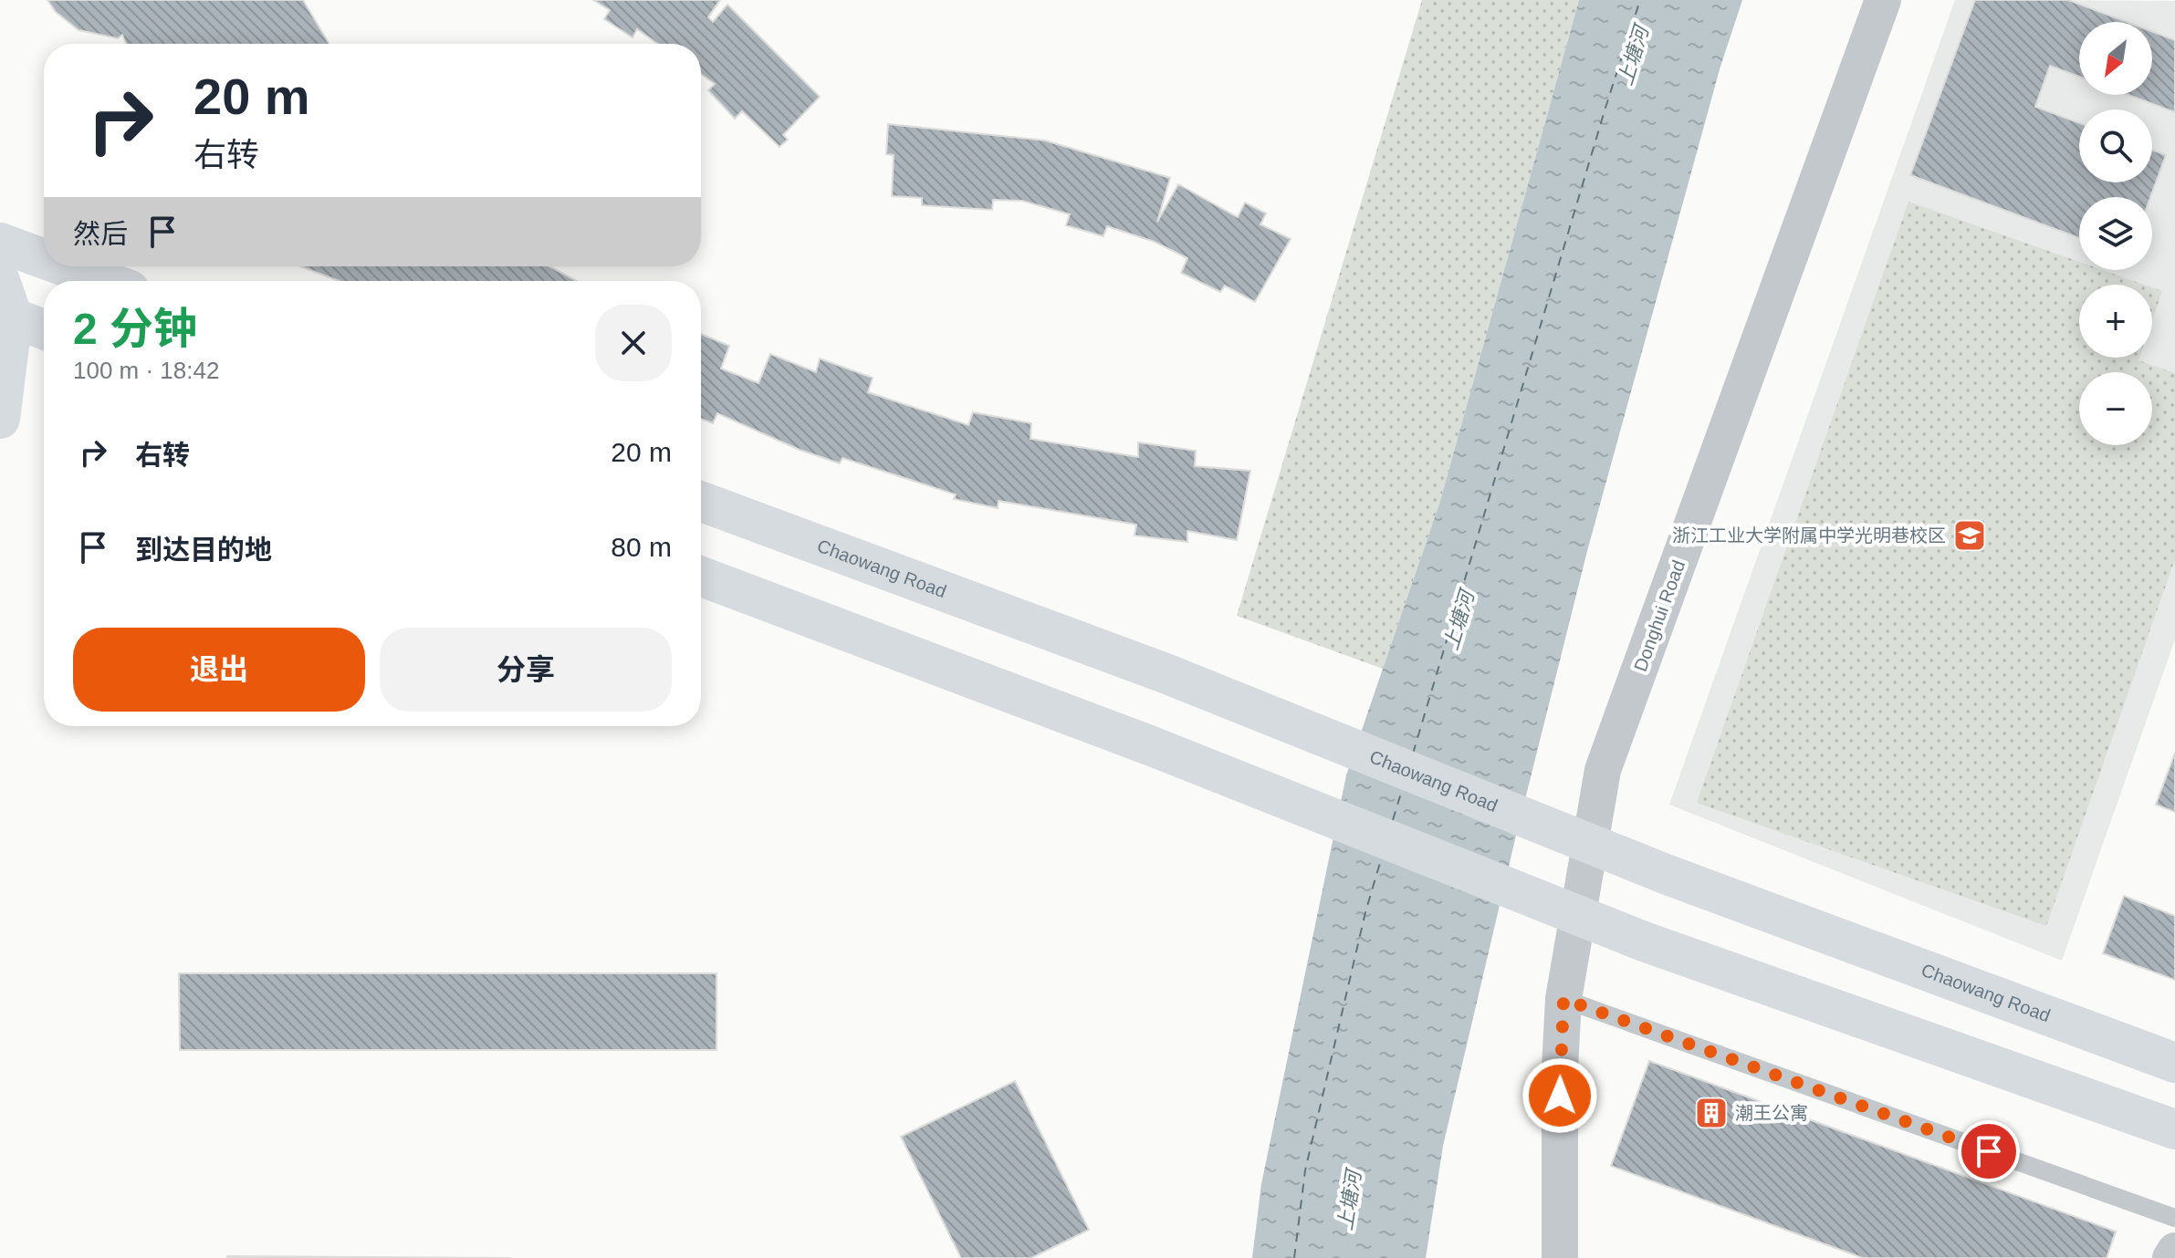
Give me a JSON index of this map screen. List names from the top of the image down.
{
  "streets": {
    "main road": ["Chaowang Road"],
    "street": ["Donghui Road"]
  },
  "water": ["上塘河"],
  "places": {
    "school or university": ["浙江工业大学附属中学光明巷校区"],
    "building": ["潮王公寓"]
  },
  "north": "bottom left",
  "page": {
    "map_buttons": ["+", "−"],
    "turn": ["20 m", "右转"],
    "then": "然后",
    "heading": ["2 分钟", "100 m · 18:42"],
    "list": [
      {
        "name": "右转",
        "value": "20 m"
      },
      {
        "name": "到达目的地",
        "value": "80 m"
      }
    ],
    "buttons": ["退出", "分享"]
  }
}
